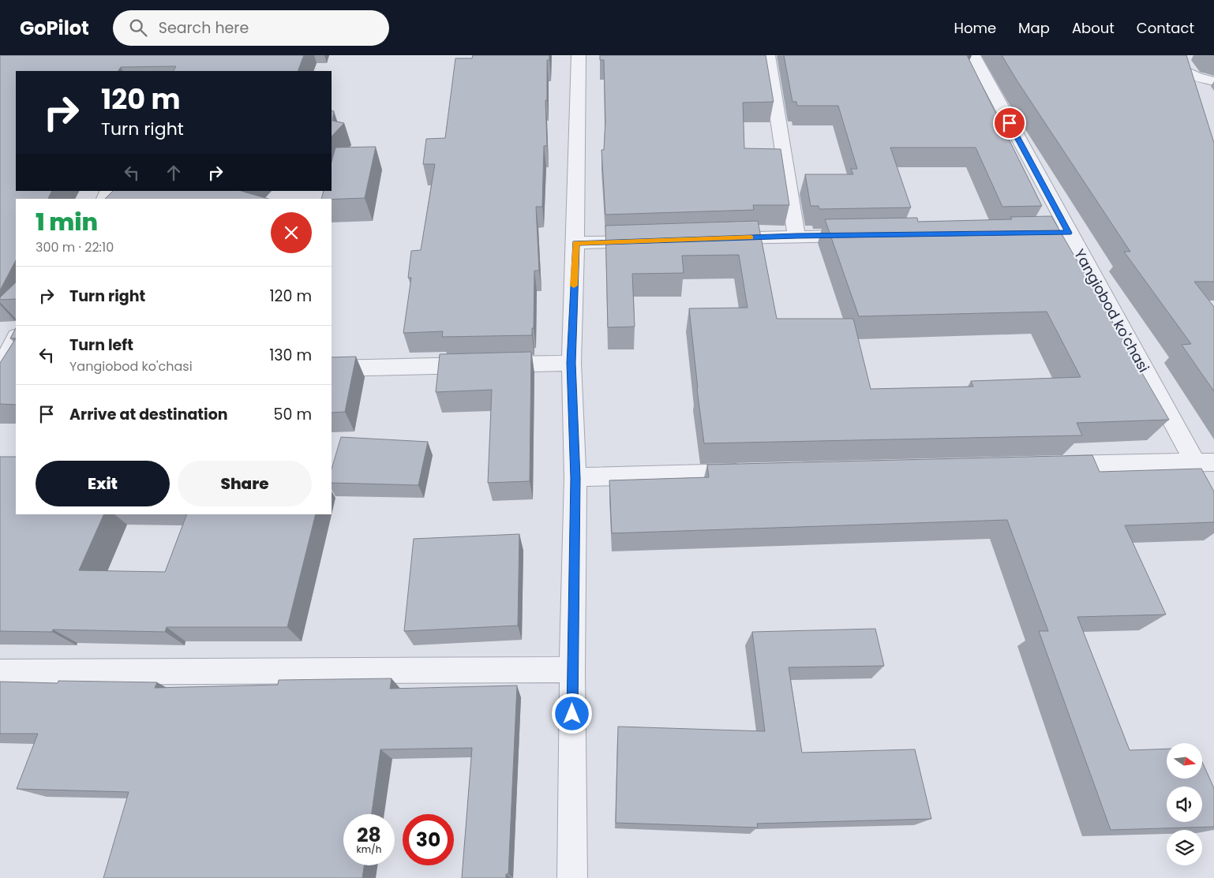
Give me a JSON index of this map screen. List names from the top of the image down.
{
  "streets": {
    "street": ["Yangiobod ko'chasi"]
  },
  "north": "right",
  "page": {
    "header": "GoPilot",
    "search": "Search here",
    "nav": [
      "Home",
      "Map",
      "About",
      "Contact"
    ],
    "turn": ["120 m", "Turn right"],
    "heading": ["1 min", "300 m · 22:10"],
    "list": [
      {
        "name": "Turn right",
        "value": "120 m"
      },
      {
        "name": "Turn left",
        "note": "Yangiobod ko'chasi",
        "value": "130 m"
      },
      {
        "name": "Arrive at destination",
        "value": "50 m"
      }
    ],
    "buttons": ["Exit", "Share"],
    "speed": "28 km/h",
    "limit": "30"
  }
}
